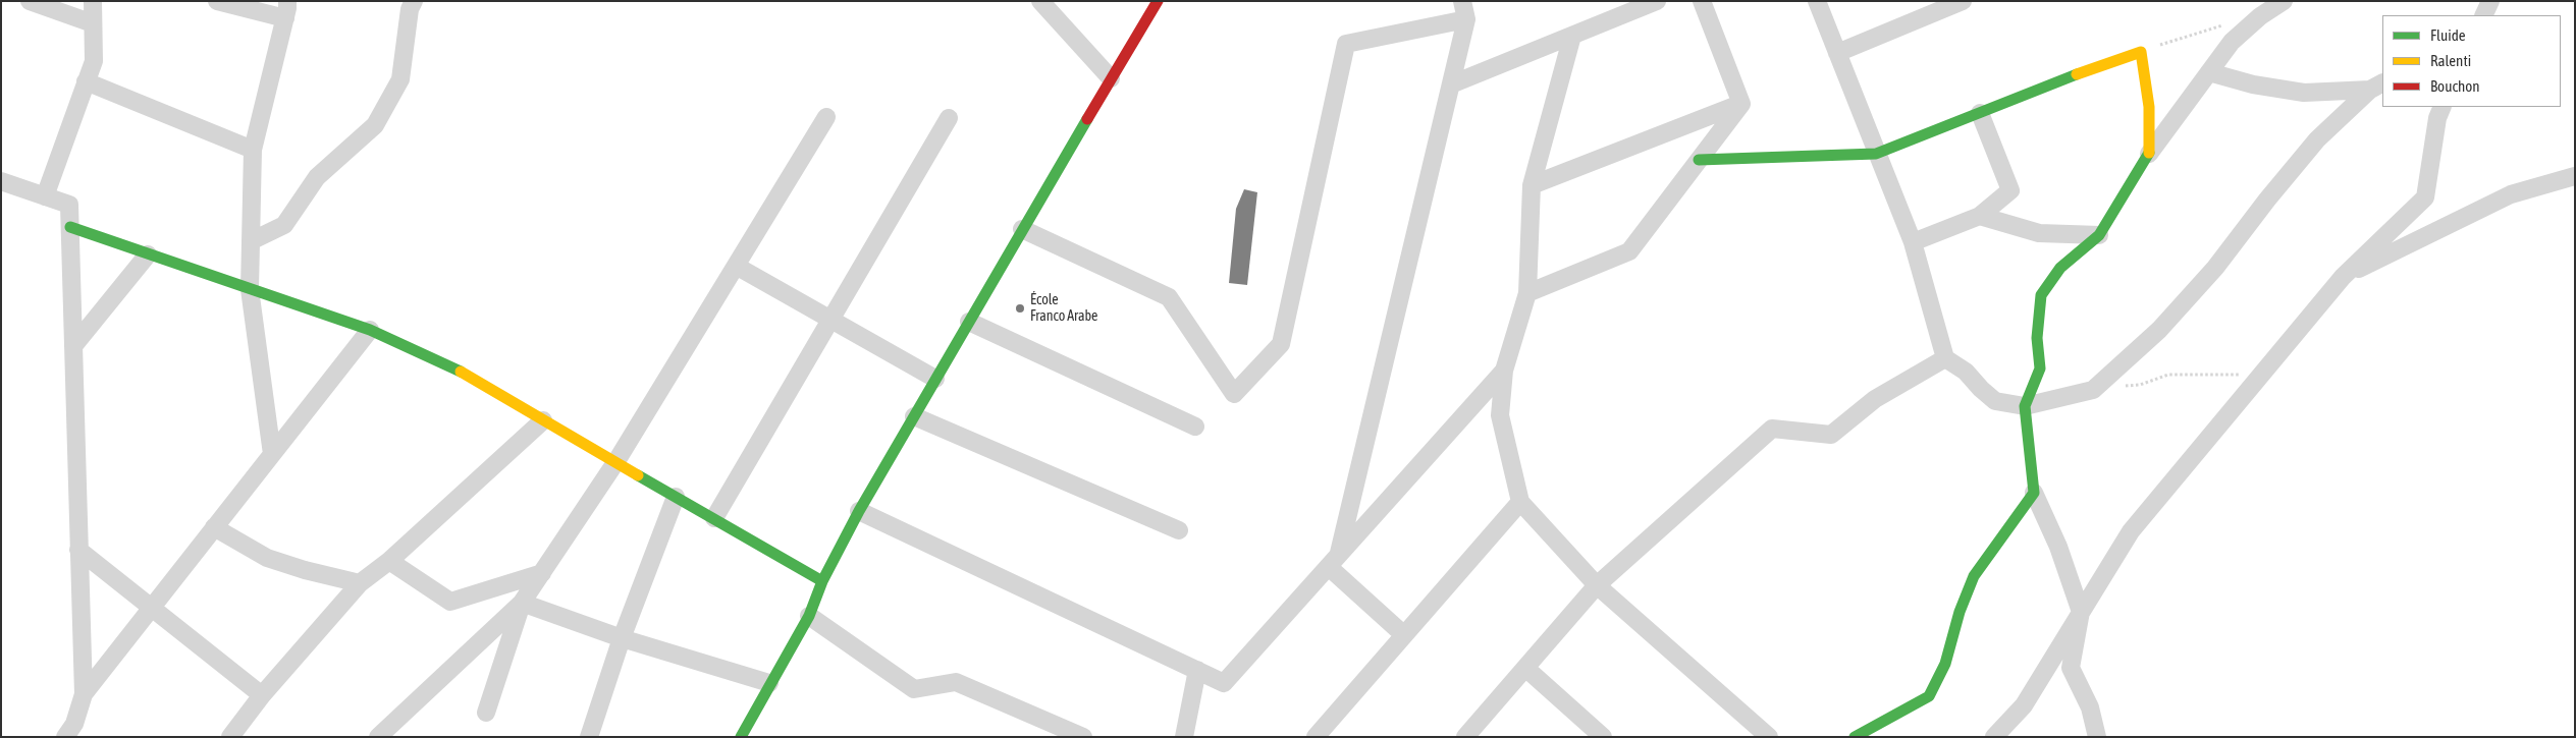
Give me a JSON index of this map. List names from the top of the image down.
{
  "places": ["École Franco Arabe"],
  "legend": ["Fluide", "Ralenti", "Bouchon"]
}
